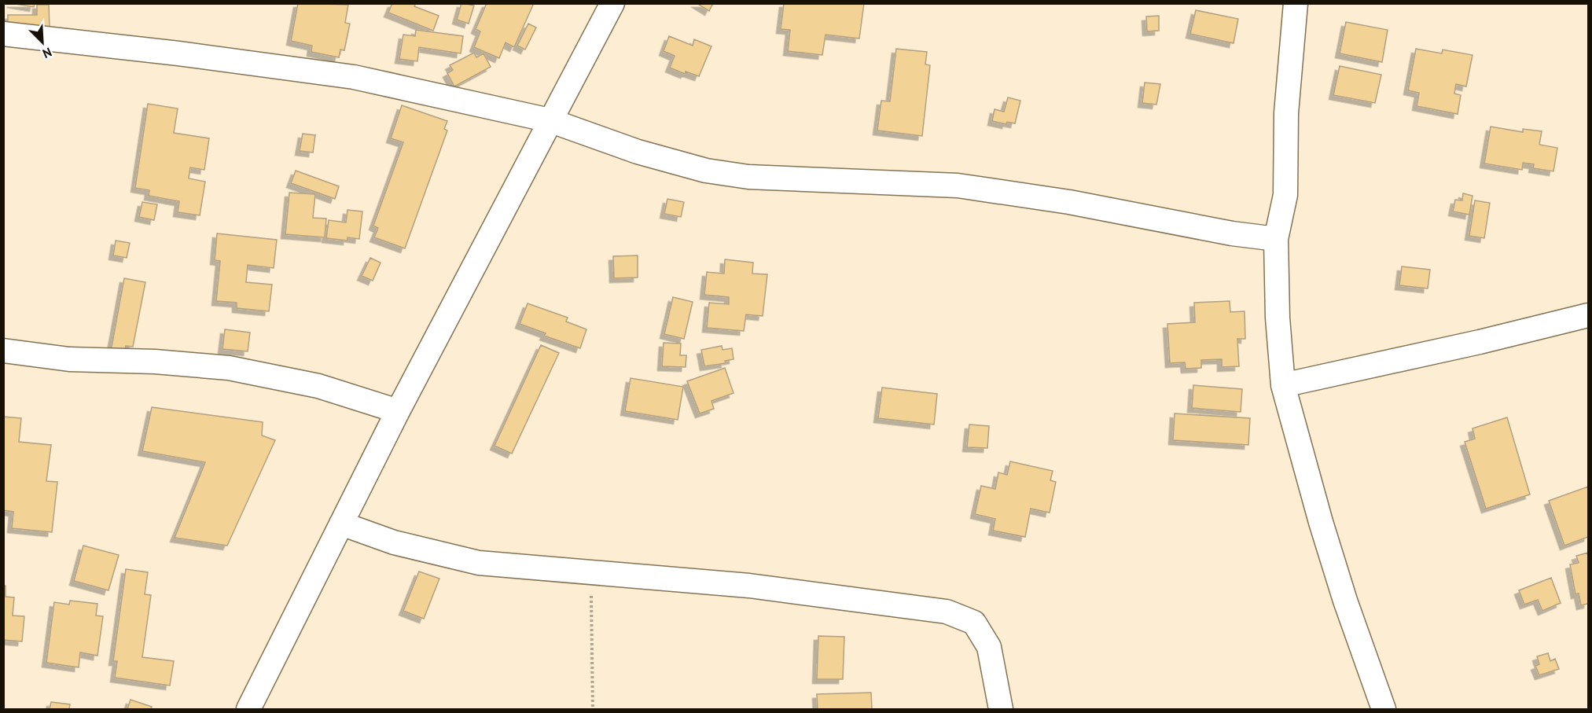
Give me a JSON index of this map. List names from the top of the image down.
{
  "north": "bottom right"
}
